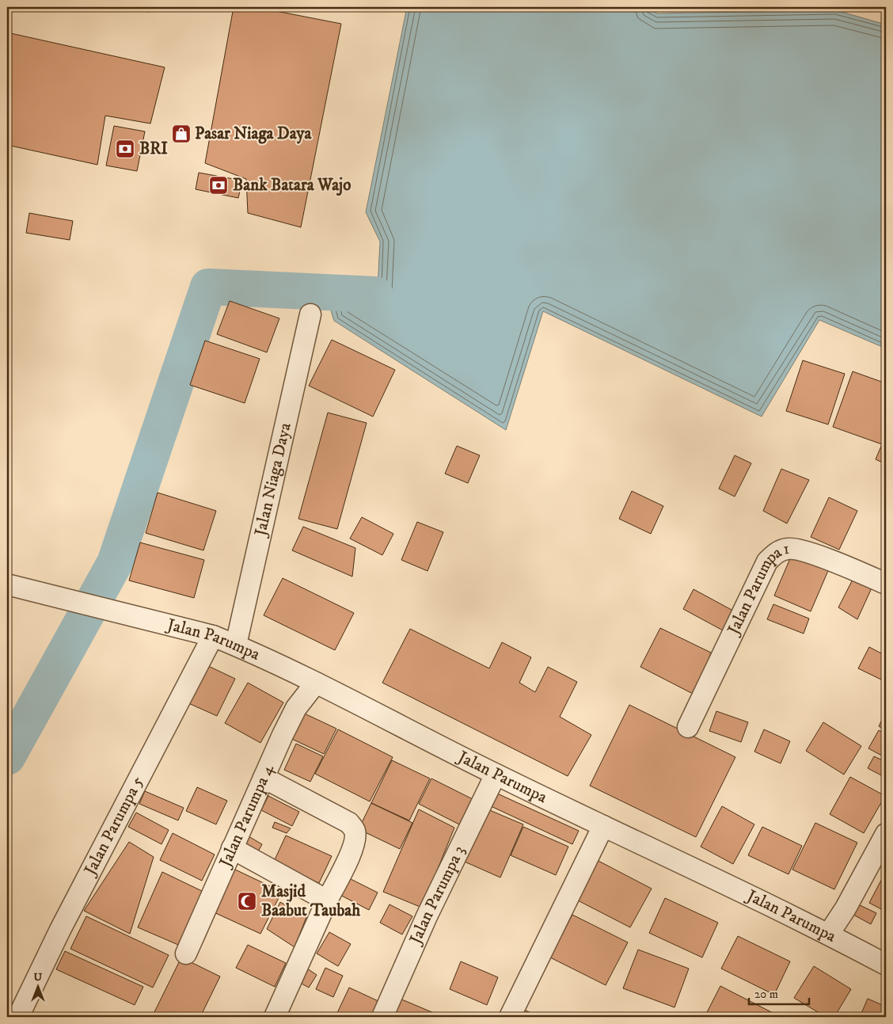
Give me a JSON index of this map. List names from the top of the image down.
{
  "streets": {
    "street": [
      "Jalan Niaga Daya",
      "Jalan Parumpa 1",
      "Jalan Parumpa",
      "Jalan Parumpa 4",
      "Jalan Parumpa 5",
      "Jalan Parumpa 3"
    ]
  },
  "crossings": [
    ["Jalan Niaga Daya", "Jalan Parumpa"],
    ["Jalan Parumpa", "Jalan Parumpa 4"],
    ["Jalan Parumpa", "Jalan Parumpa 5"],
    ["Jalan Parumpa", "Jalan Parumpa 3"]
  ],
  "places": {
    "shop": ["Pasar Niaga Daya"],
    "bank": ["BRI", "Bank Batara Wajo"],
    "mosque": ["Masjid Baabut Taubah"]
  },
  "scale_bar": "20 m",
  "north": "top"
}
